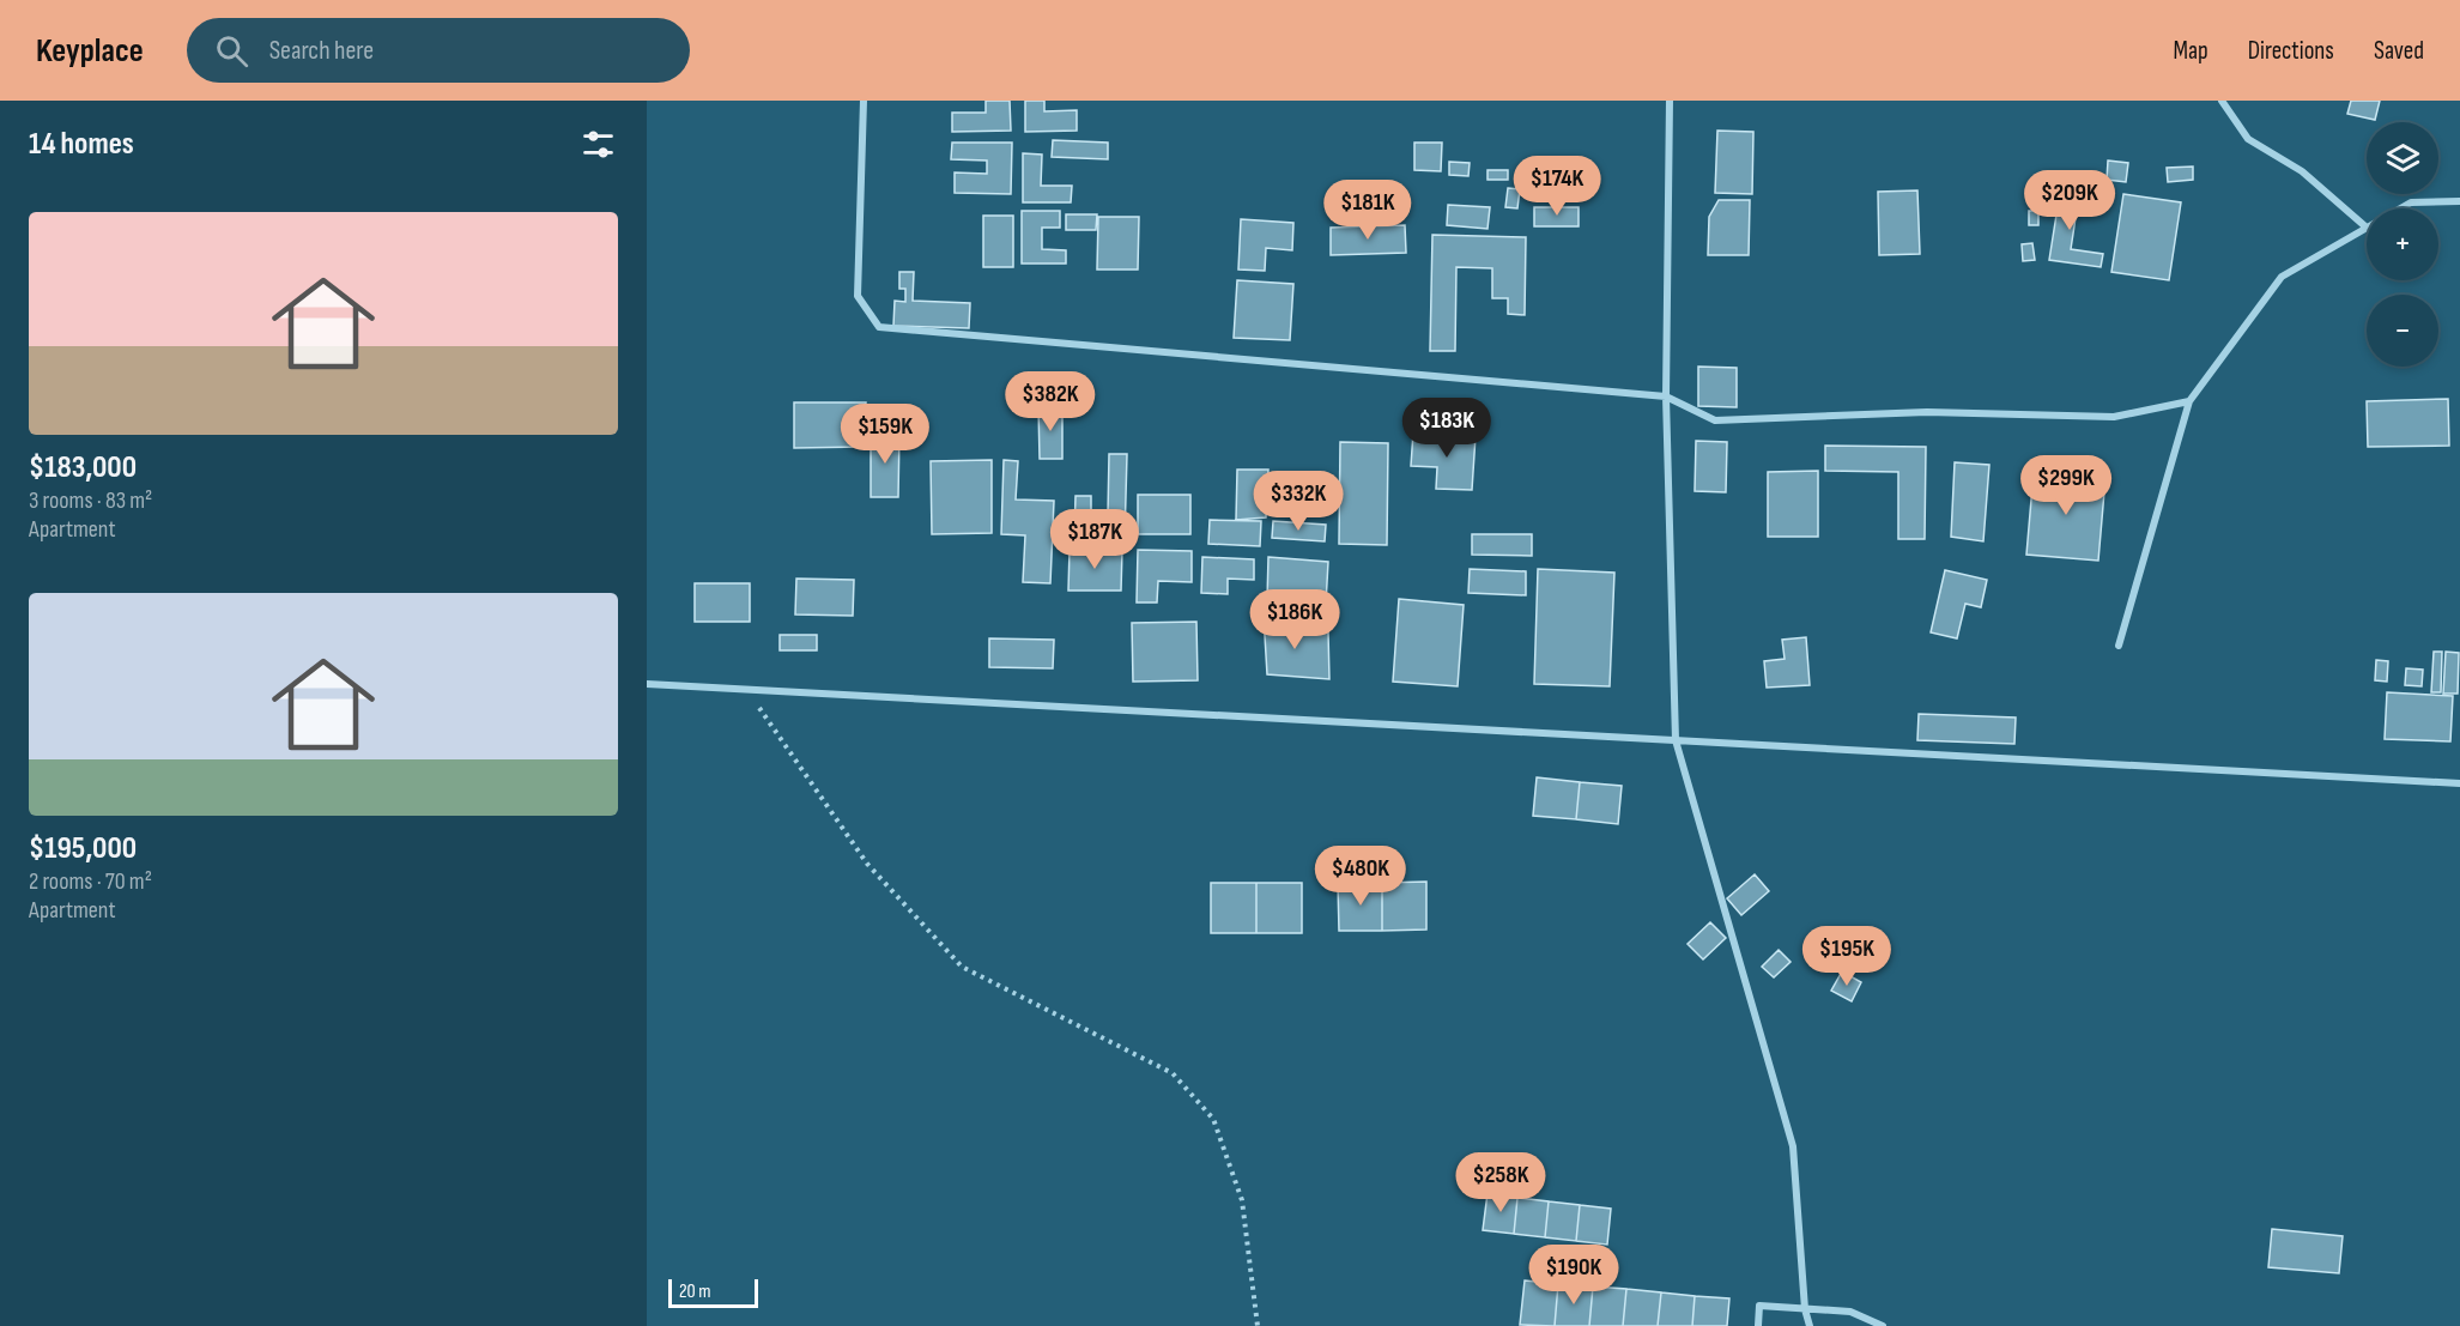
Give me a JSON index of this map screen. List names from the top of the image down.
{
  "scale_bar": "20 m",
  "page": {
    "header": "Keyplace",
    "search": "Search here",
    "nav": ["Map", "Directions", "Saved"],
    "heading": "14 homes",
    "map_buttons": ["+", "−"],
    "price": [
      "$174K",
      "$209K",
      "$181K",
      "$382K",
      "$183K",
      "$159K",
      "$299K",
      "$332K",
      "$187K",
      "$186K",
      "$480K",
      "$195K",
      "$258K",
      "$190K"
    ],
    "list": [
      {
        "name": "$183,000",
        "note": "3 rooms · 83 m² · Apartment"
      },
      {
        "name": "$195,000",
        "note": "2 rooms · 70 m² · Apartment"
      }
    ],
    "scale": "20 m"
  }
}
